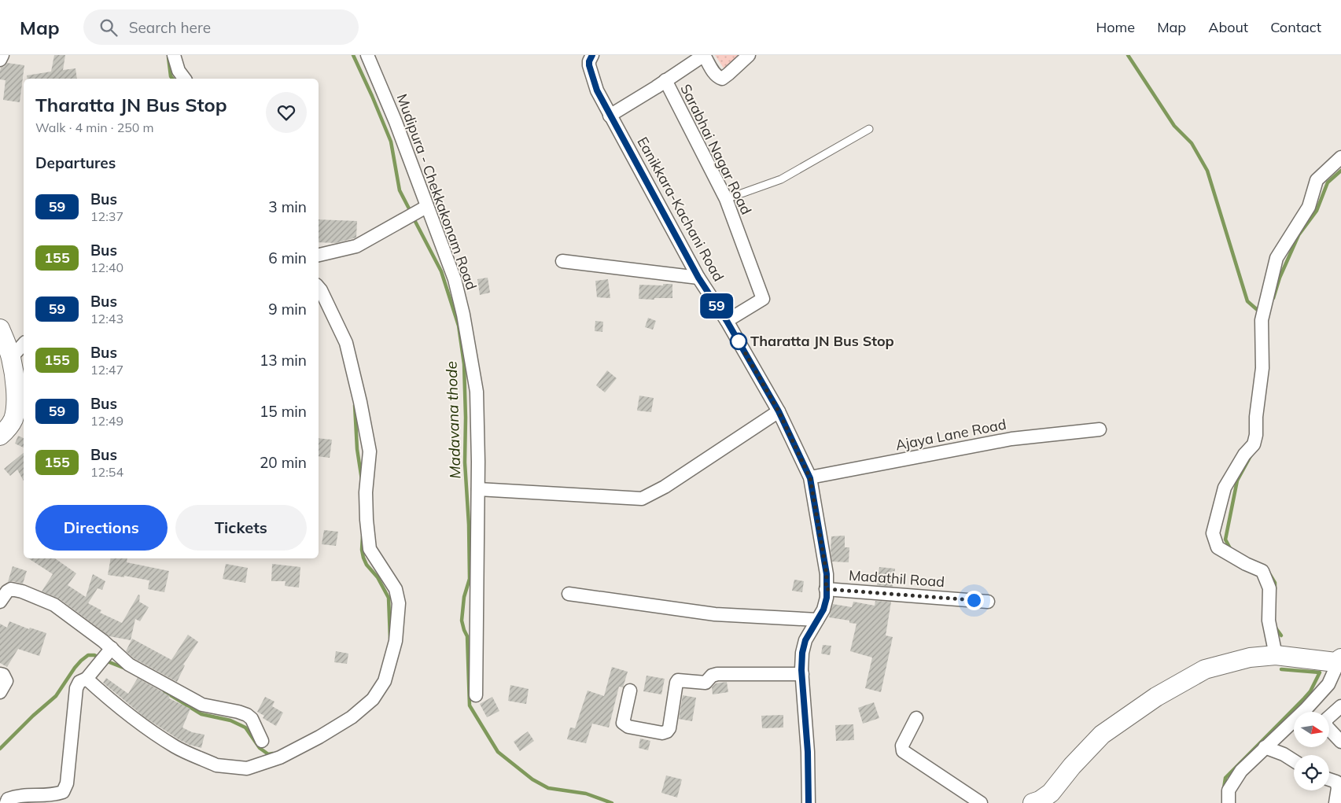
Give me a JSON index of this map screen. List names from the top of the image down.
{
  "streets": {
    "street": [
      "Sarabhai Nagar Road",
      "Mudipura - Chekkakonam Road",
      "Eanikkara-Kachani Road",
      "Ajaya Lane Road",
      "Madathil Road"
    ]
  },
  "crossings": [
    ["Sarabhai Nagar Road", "Eanikkara-Kachani Road"],
    ["Eanikkara-Kachani Road", "Ajaya Lane Road"],
    ["Eanikkara-Kachani Road", "Madathil Road"]
  ],
  "water": ["Madavana thode"],
  "places": ["Tharatta JN Bus Stop"],
  "lines": ["bus line 59"],
  "north": "right",
  "page": {
    "header": "Map",
    "search": "Search here",
    "nav": [
      "Home",
      "Map",
      "About",
      "Contact"
    ],
    "on_map": "59",
    "heading": [
      ["Tharatta JN Bus Stop", "Walk · 4 min · 250 m"],
      "Departures"
    ],
    "list": [
      {
        "mark": "59",
        "name": "Bus",
        "note": "12:37",
        "value": "3 min"
      },
      {
        "mark": "155",
        "name": "Bus",
        "note": "12:40",
        "value": "6 min"
      },
      {
        "mark": "59",
        "name": "Bus",
        "note": "12:43",
        "value": "9 min"
      },
      {
        "mark": "155",
        "name": "Bus",
        "note": "12:47",
        "value": "13 min"
      },
      {
        "mark": "59",
        "name": "Bus",
        "note": "12:49",
        "value": "15 min"
      },
      {
        "mark": "155",
        "name": "Bus",
        "note": "12:54",
        "value": "20 min"
      }
    ],
    "buttons": ["Directions", "Tickets"]
  }
}
